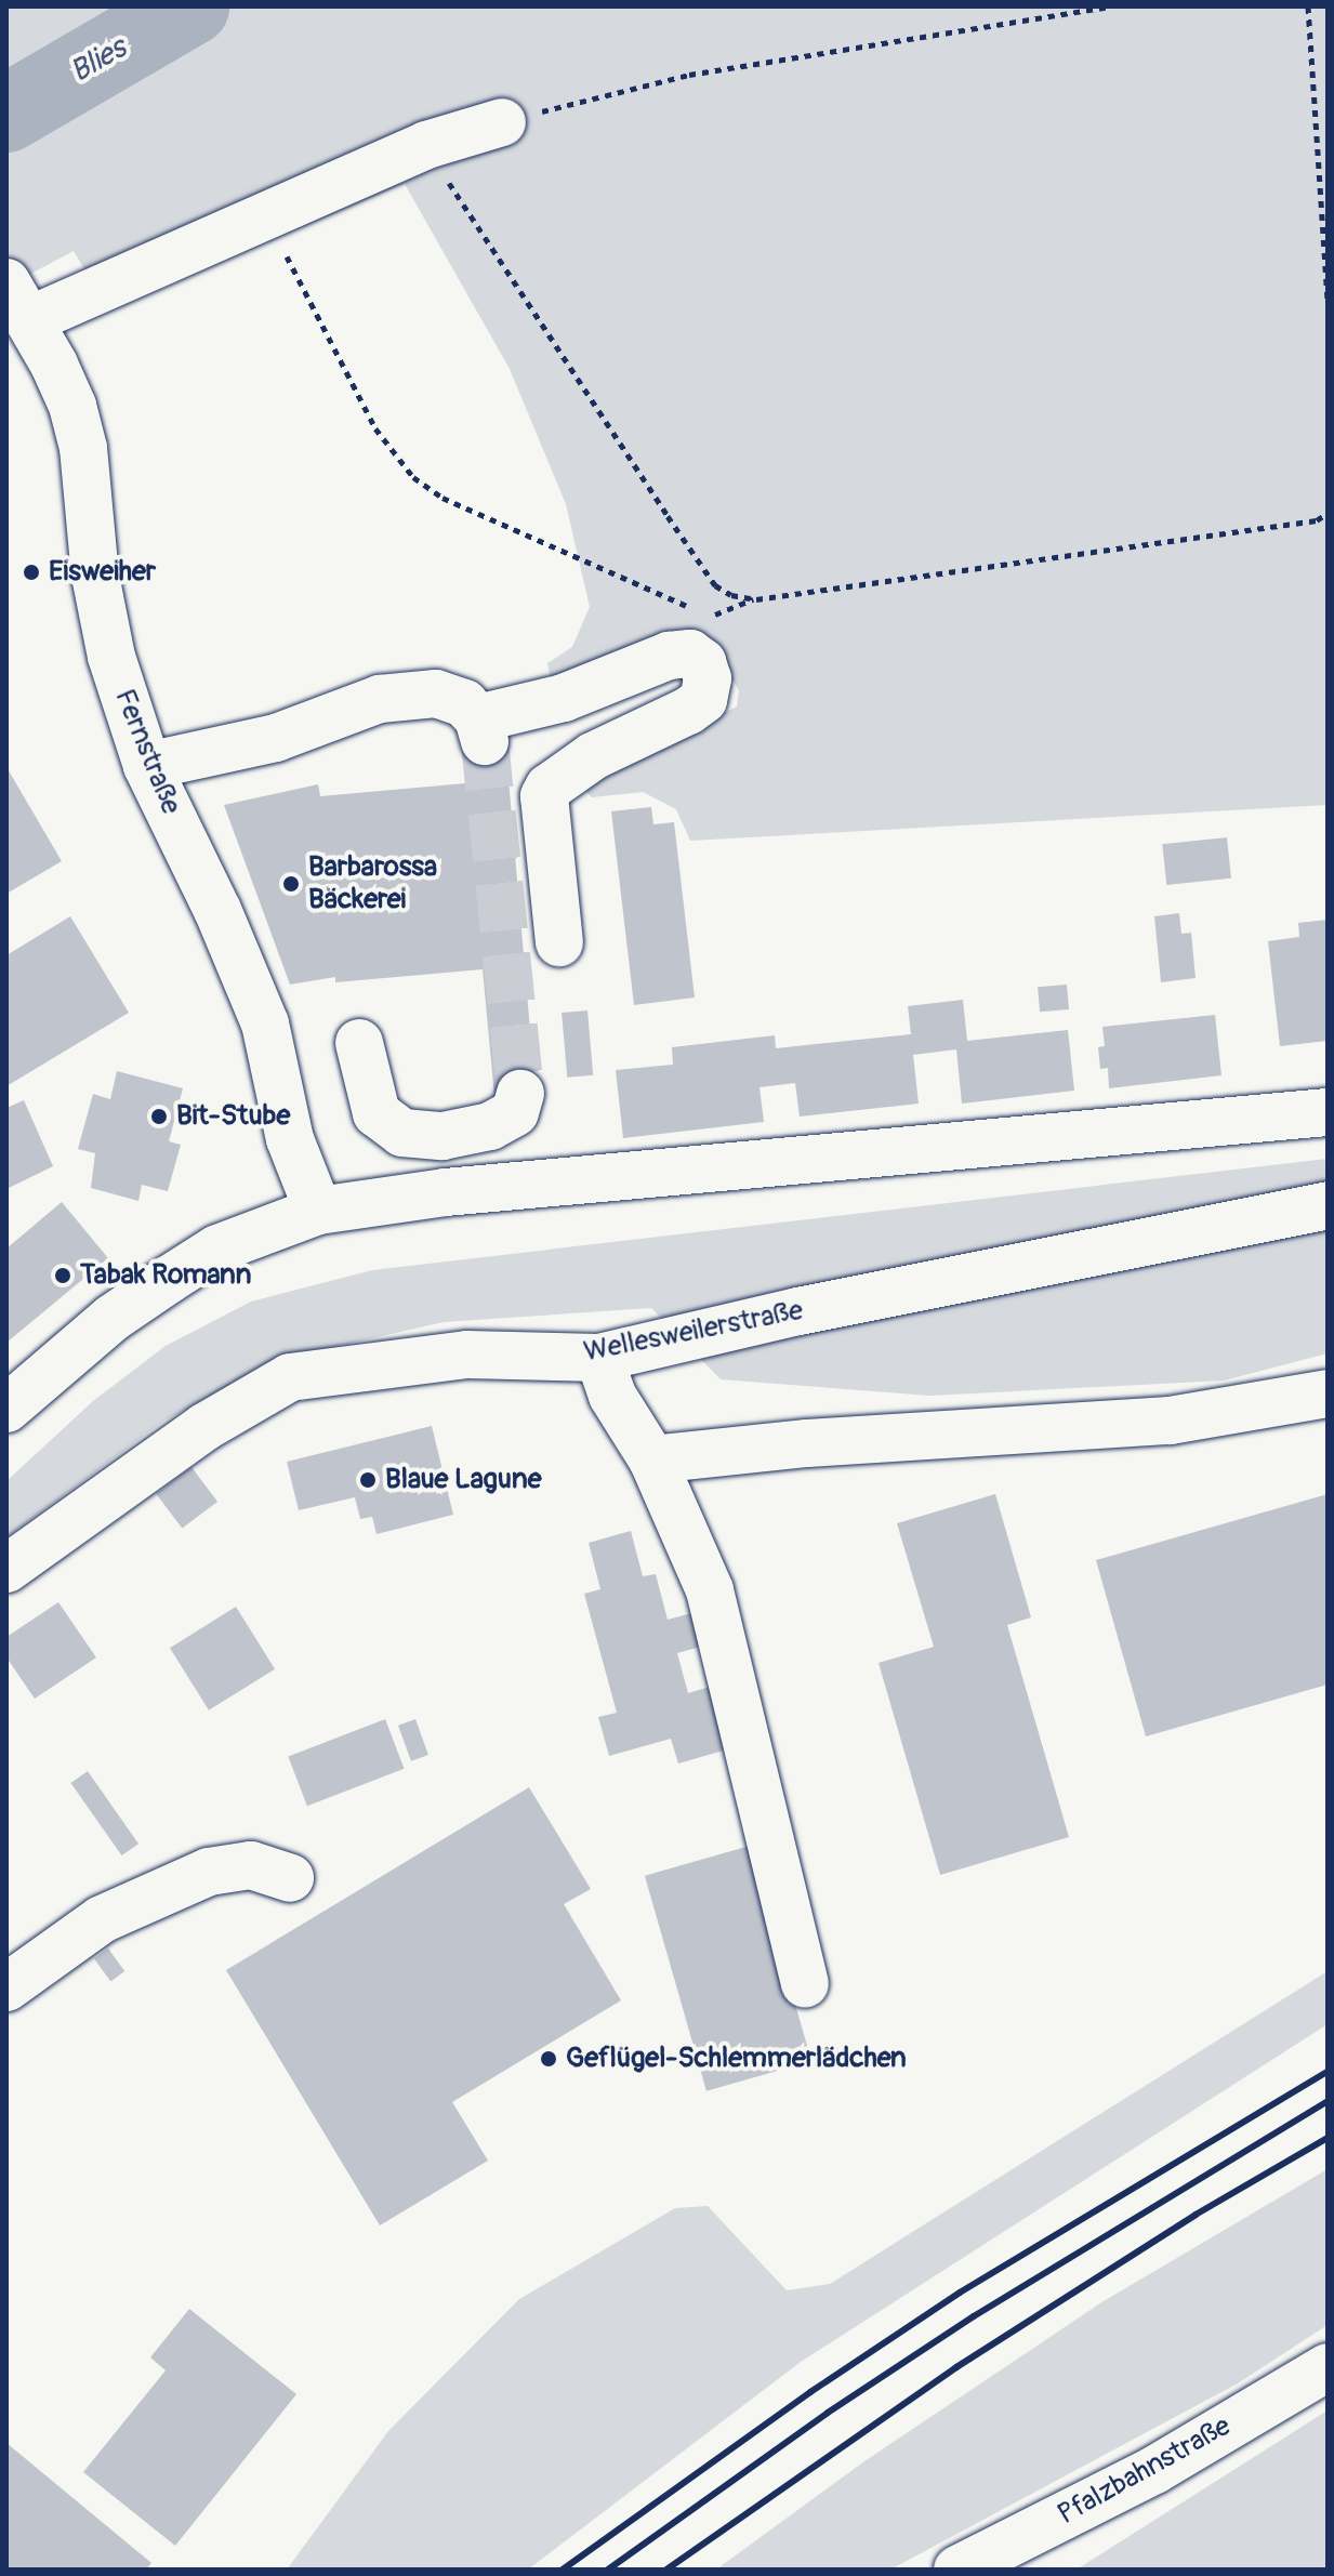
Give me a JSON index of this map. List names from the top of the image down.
{
  "streets": {
    "street": ["Fernstraße", "Wellesweilerstraße", "Pfalzbahnstraße"]
  },
  "water": ["Blies"],
  "places": [
    "Eisweiher",
    "Barbarossa Bäckerei",
    "Bit-Stube",
    "Tabak Romann",
    "Blaue Lagune",
    "Geflügel-Schlemmerlädchen"
  ]
}
